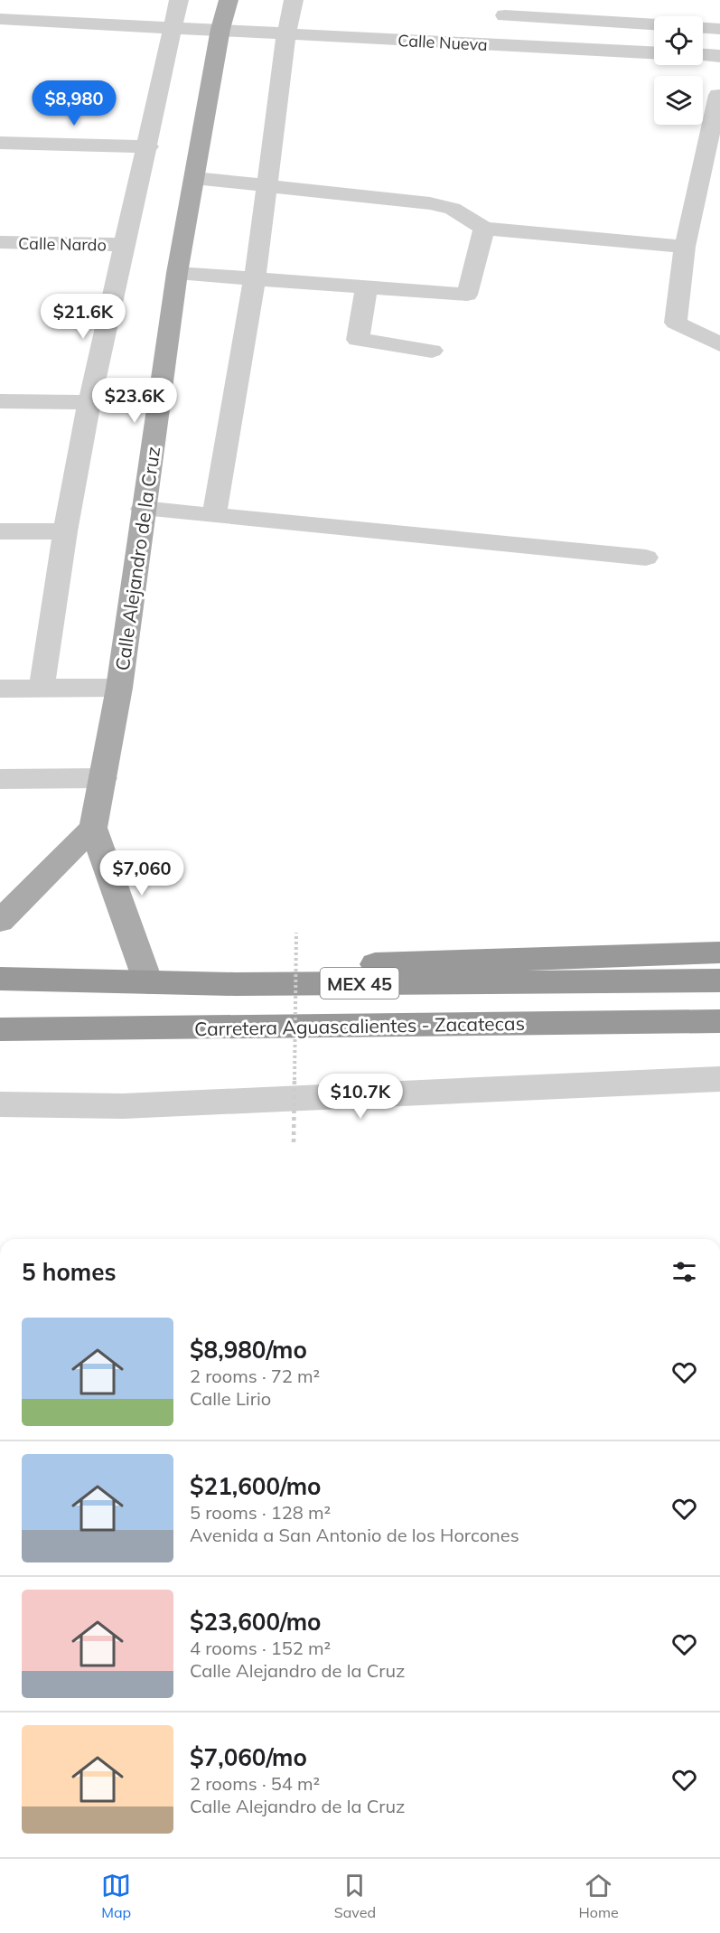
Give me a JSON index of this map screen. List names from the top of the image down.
{
  "streets": {
    "highway": ["MEX 45", "Carretera Aguascalientes - Zacatecas"],
    "main road": ["Calle Alejandro de la Cruz"],
    "street": ["Calle Nueva", "Calle Nardo"]
  },
  "crossings": [
    ["Calle Nueva", "Calle Alejandro de la Cruz"]
  ],
  "page": {
    "price": [
      "$8,980",
      "$21.6K",
      "$23.6K",
      "$7,060",
      "$10.7K"
    ],
    "heading": "5 homes",
    "list": [
      {
        "name": "$8,980/mo",
        "note": "2 rooms · 72 m² · Calle Lirio"
      },
      {
        "name": "$21,600/mo",
        "note": "5 rooms · 128 m² · Avenida a San Antonio de los Horcones"
      },
      {
        "name": "$23,600/mo",
        "note": "4 rooms · 152 m² · Calle Alejandro de la Cruz"
      },
      {
        "name": "$7,060/mo",
        "note": "2 rooms · 54 m² · Calle Alejandro de la Cruz"
      }
    ],
    "tabs": ["Map", "Saved", "Home"]
  }
}
